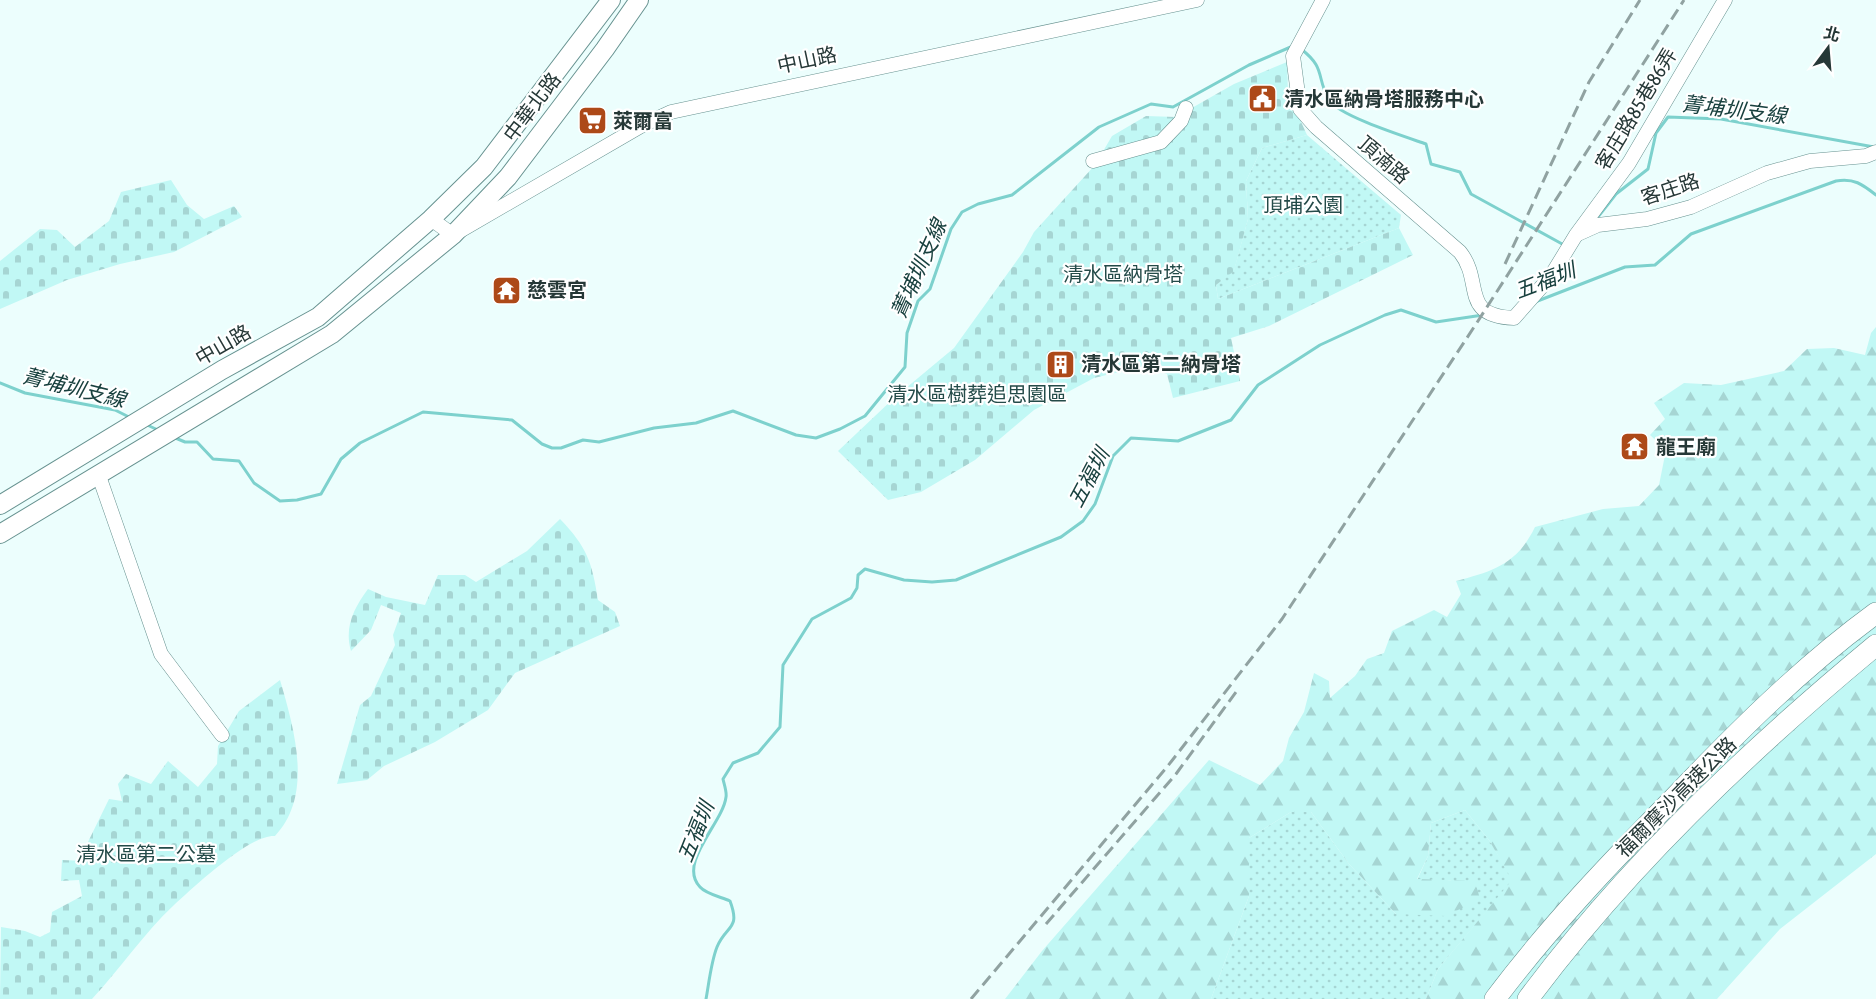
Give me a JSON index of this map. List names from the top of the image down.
{
  "streets": {
    "highway": ["福爾摩沙高速公路"],
    "main road": ["中山路", "中華北路"],
    "street": ["客庄路85巷86弄", "頂湳路", "客庄路"]
  },
  "crossings": [
    ["中山路", "中華北路"],
    ["客庄路85巷86弄", "頂湳路"],
    ["客庄路85巷86弄", "客庄路"],
    ["頂湳路", "客庄路"]
  ],
  "water": ["菁埔圳支線", "五福圳"],
  "parks": [
    "頂埔公園",
    "清水區納骨塔",
    "清水區樹葬追思園區",
    "清水區第二公墓"
  ],
  "places": {
    "public building": ["清水區納骨塔服務中心"],
    "supermarket": ["萊爾富"],
    "temple": ["慈雲宮", "龍王廟"],
    "building": ["清水區第二納骨塔"]
  },
  "north": "top"
}
